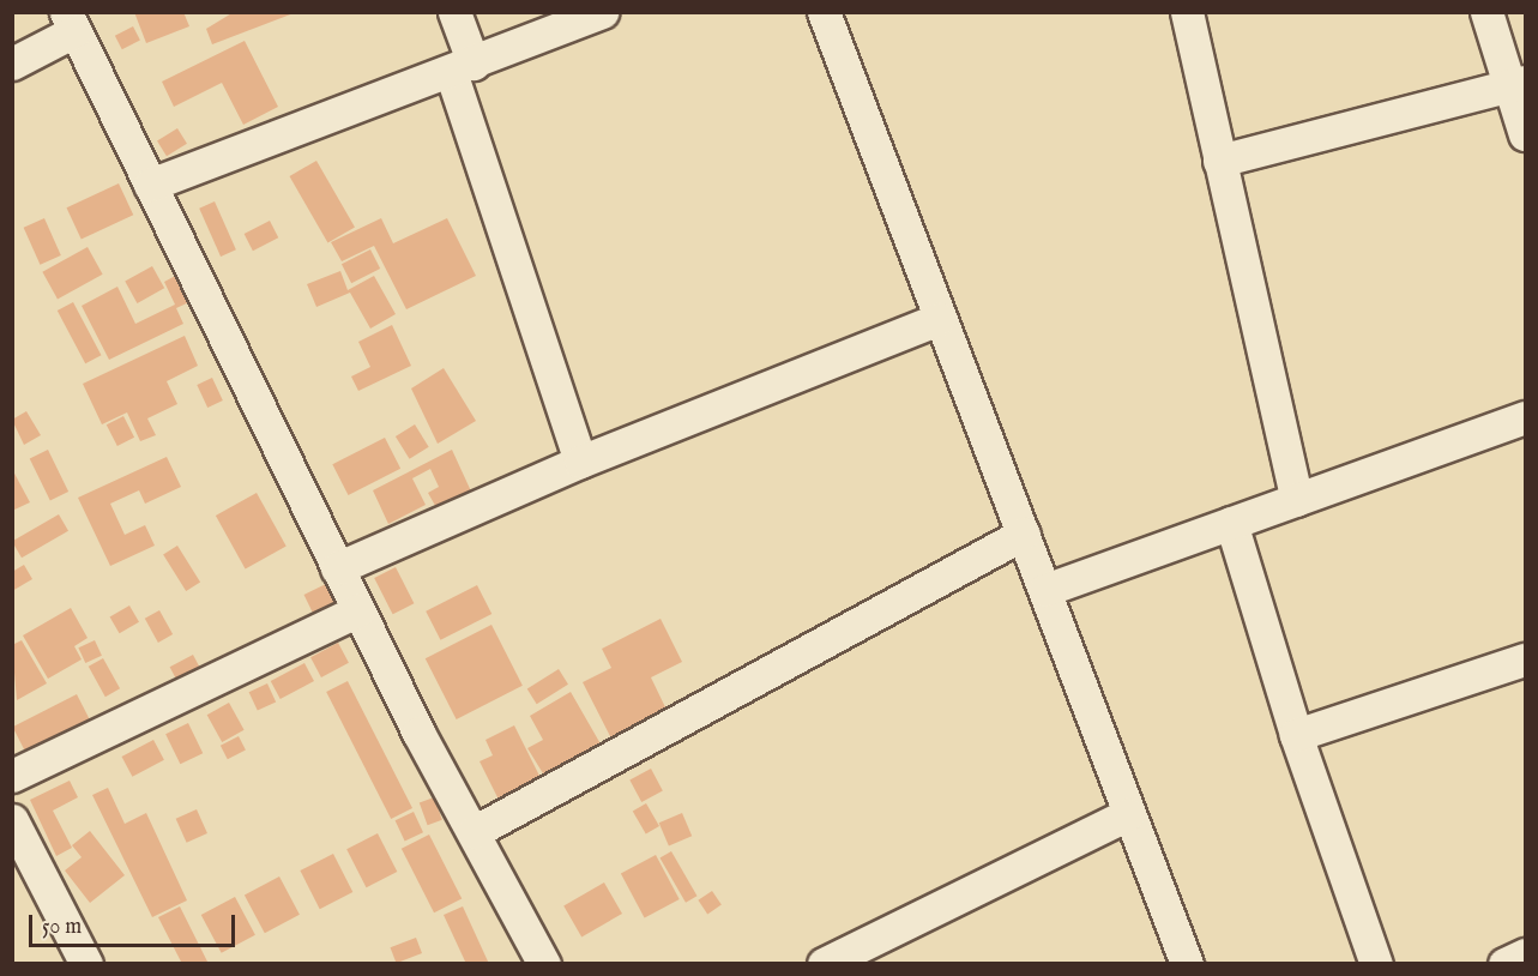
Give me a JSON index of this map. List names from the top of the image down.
{
  "scale_bar": "50 m"
}
